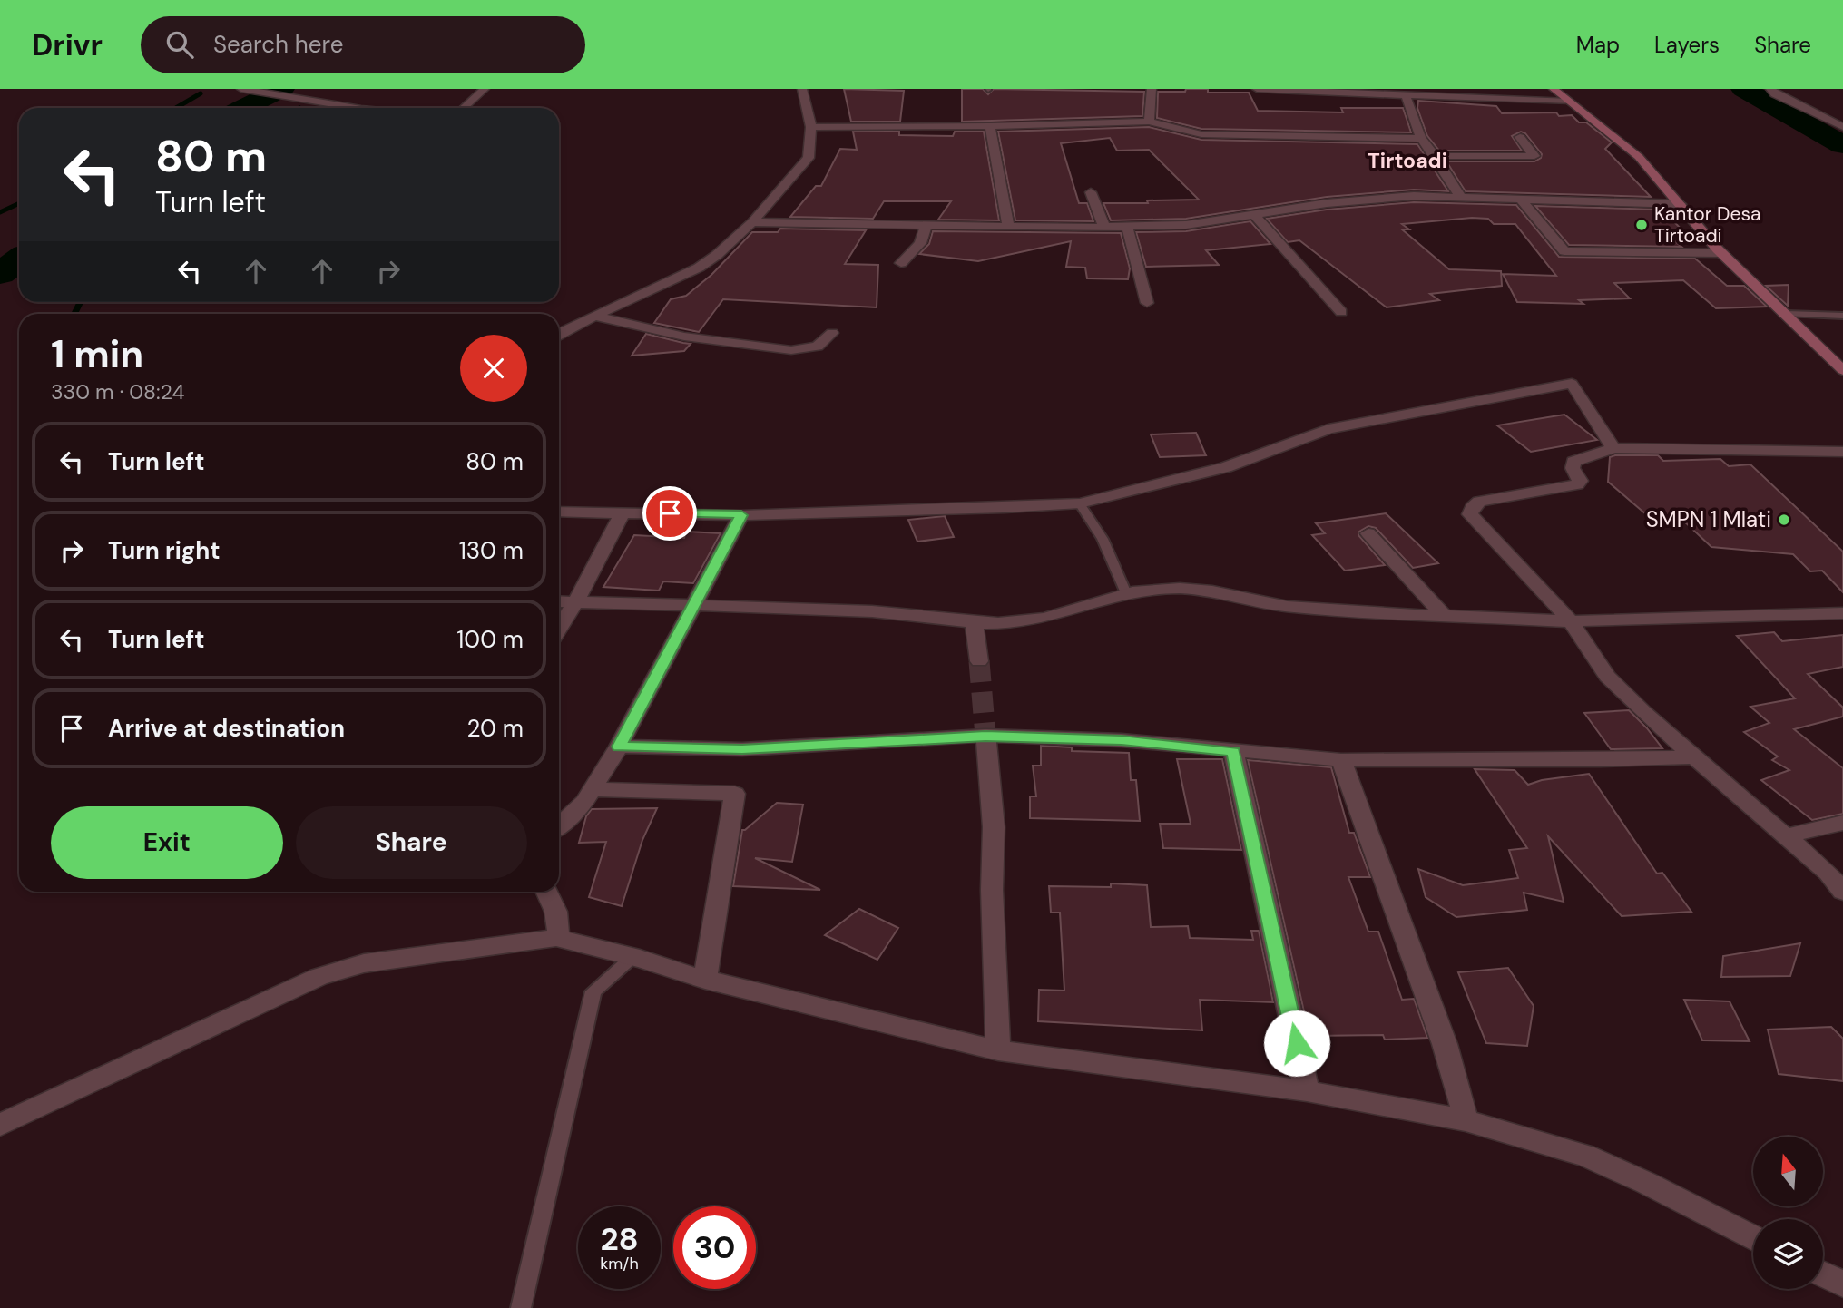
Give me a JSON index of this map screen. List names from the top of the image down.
{
  "districts": ["Tirtoadi"],
  "places": ["Kantor Desa Tirtoadi", "SMPN 1 Mlati"],
  "north": "top",
  "page": {
    "header": "Drivr",
    "search": "Search here",
    "nav": ["Map", "Layers", "Share"],
    "turn": ["80 m", "Turn left"],
    "heading": ["1 min", "330 m · 08:24"],
    "list": [
      {
        "name": "Turn left",
        "value": "80 m"
      },
      {
        "name": "Turn right",
        "value": "130 m"
      },
      {
        "name": "Turn left",
        "value": "100 m"
      },
      {
        "name": "Arrive at destination",
        "value": "20 m"
      }
    ],
    "buttons": ["Exit", "Share"],
    "speed": "28 km/h",
    "limit": "30"
  }
}
